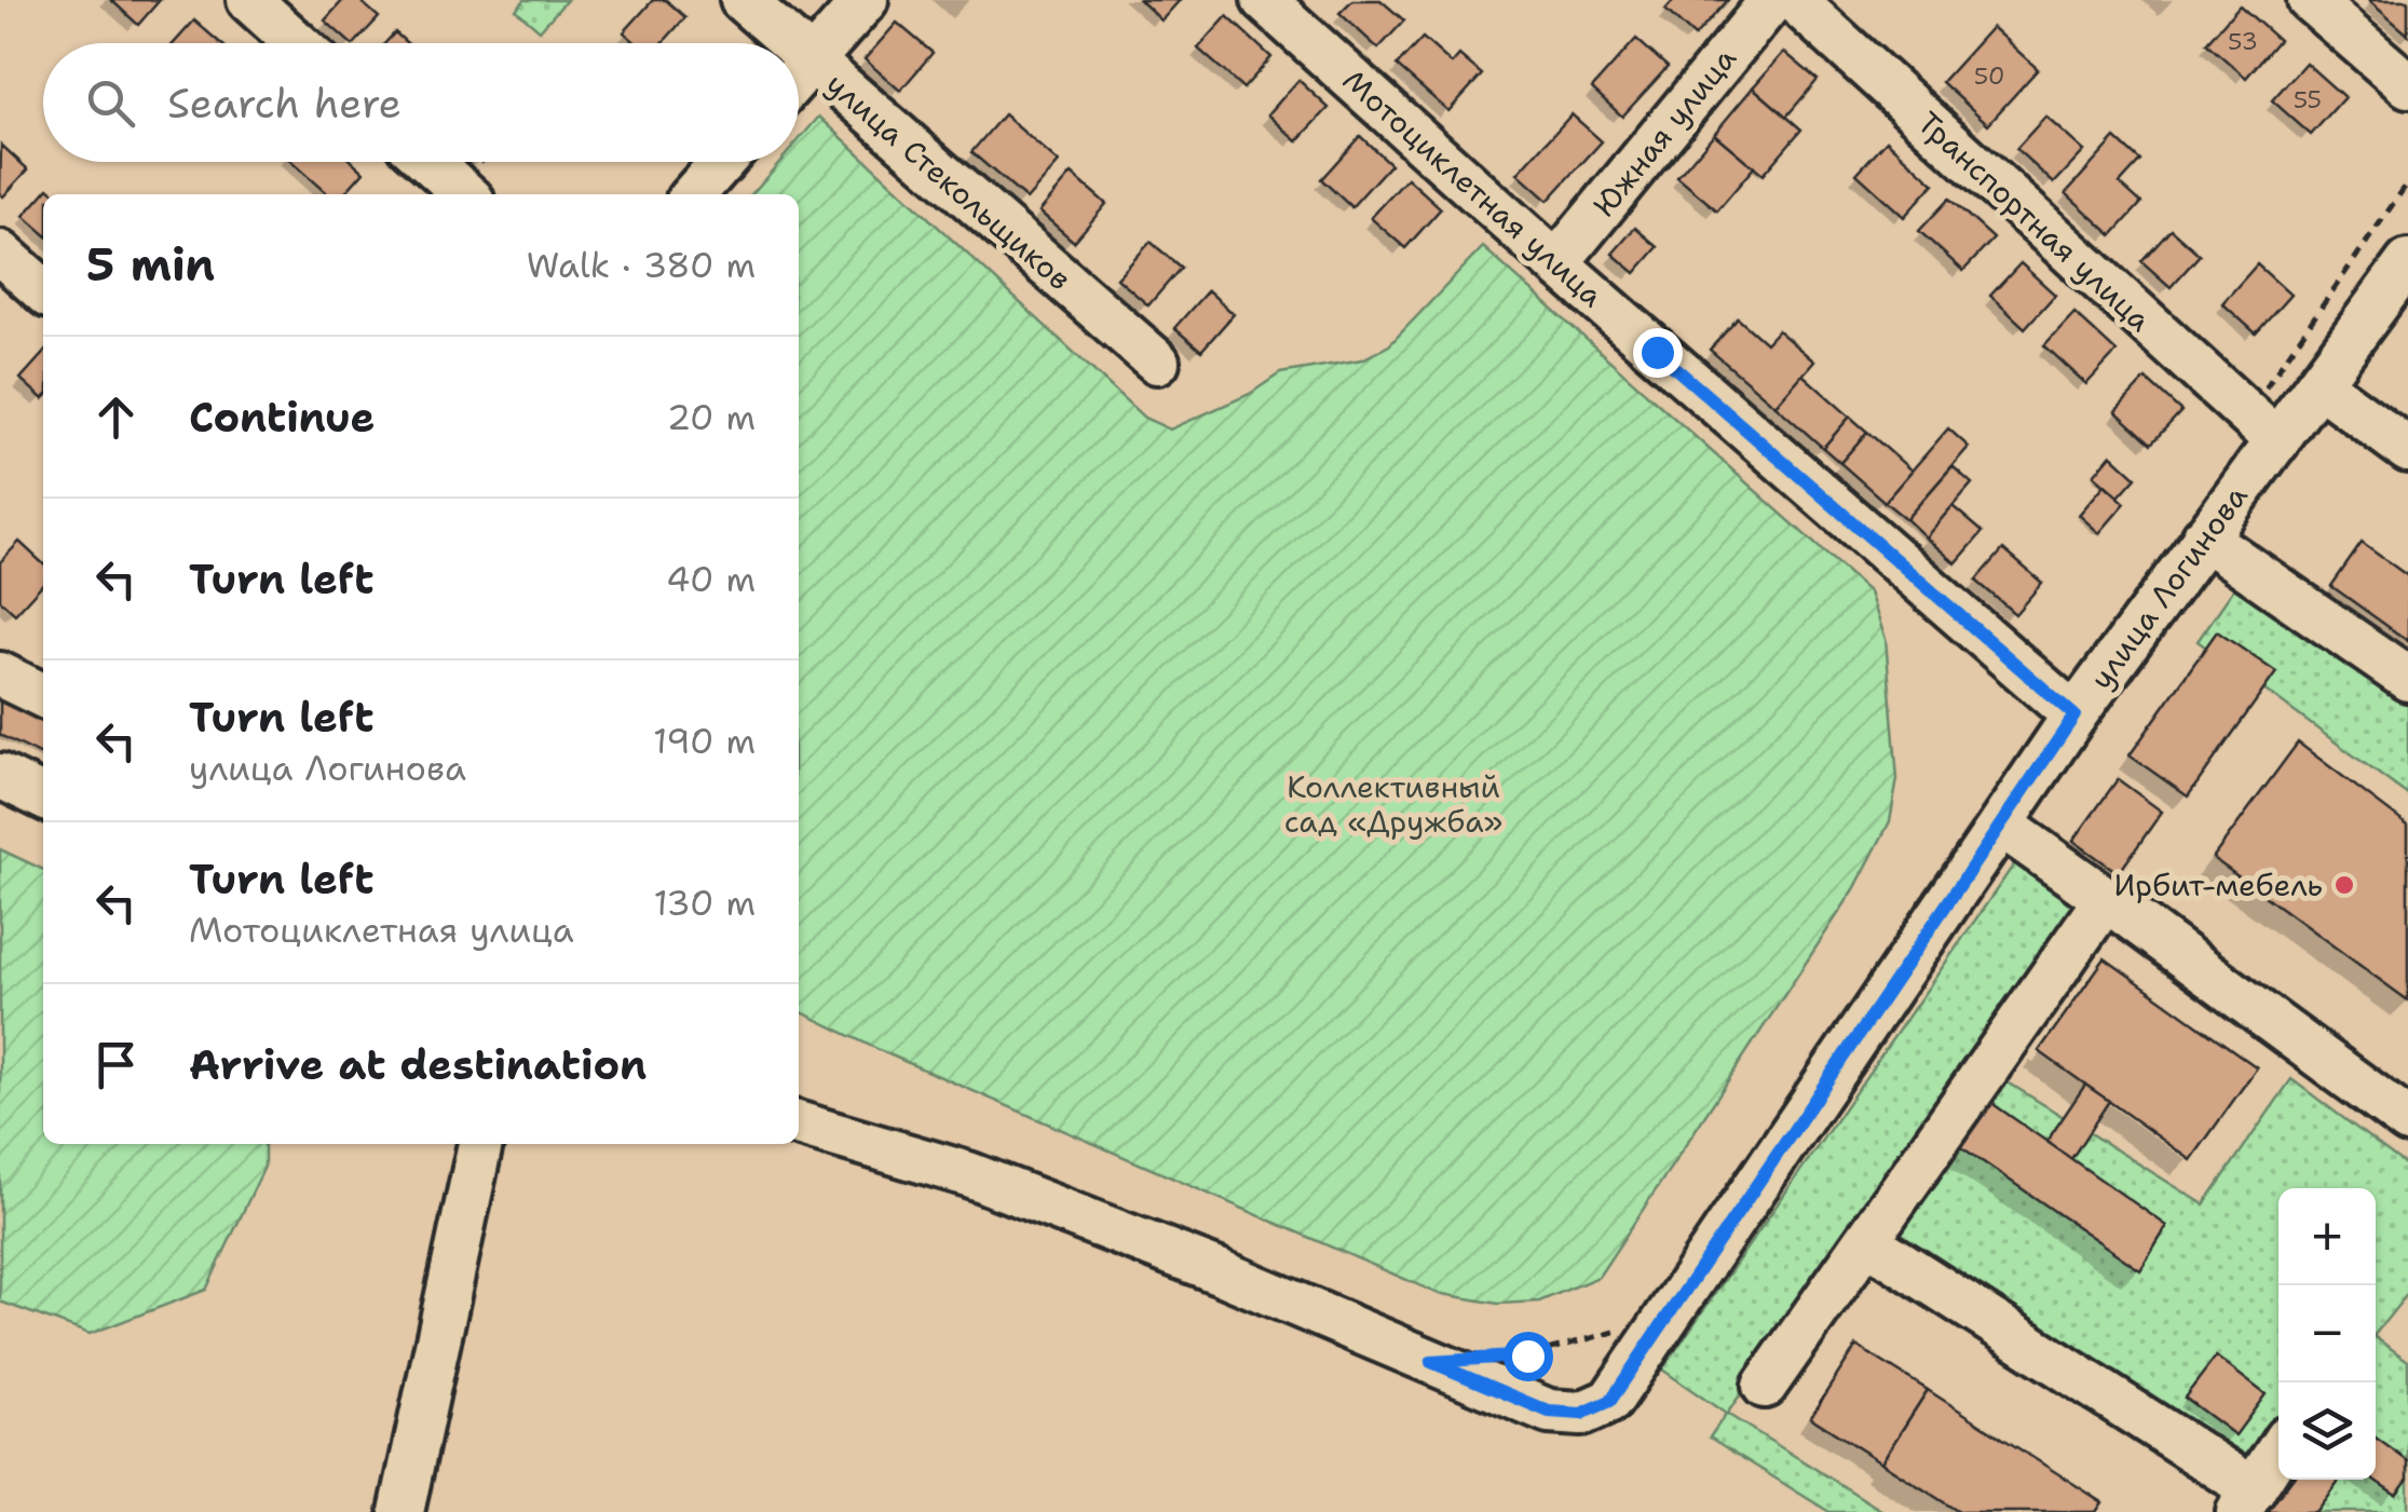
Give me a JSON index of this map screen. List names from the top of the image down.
{
  "streets": {
    "street": [
      "Южная улица",
      "улица Стекольщиков",
      "Мотоциклетная улица",
      "Транспортная улица",
      "улица Логинова"
    ]
  },
  "crossings": [
    ["Южная улица", "Мотоциклетная улица"],
    ["Мотоциклетная улица", "улица Логинова"],
    ["Транспортная улица", "улица Логинова"]
  ],
  "parks": ["Коллективный сад «Дружба»"],
  "places": ["Ирбит-мебель"],
  "house_numbers": ["53", "50", "55"],
  "page": {
    "search": "Search here",
    "heading": ["5 min", "Walk · 380 m"],
    "list": [
      ["Continue", "20 m"],
      ["Turn left", "40 m"],
      ["Turn left", "улица Логинова", "190 m"],
      ["Turn left", "Мотоциклетная улица", "130 m"],
      "Arrive at destination"
    ],
    "map_buttons": ["+", "−"]
  }
}
